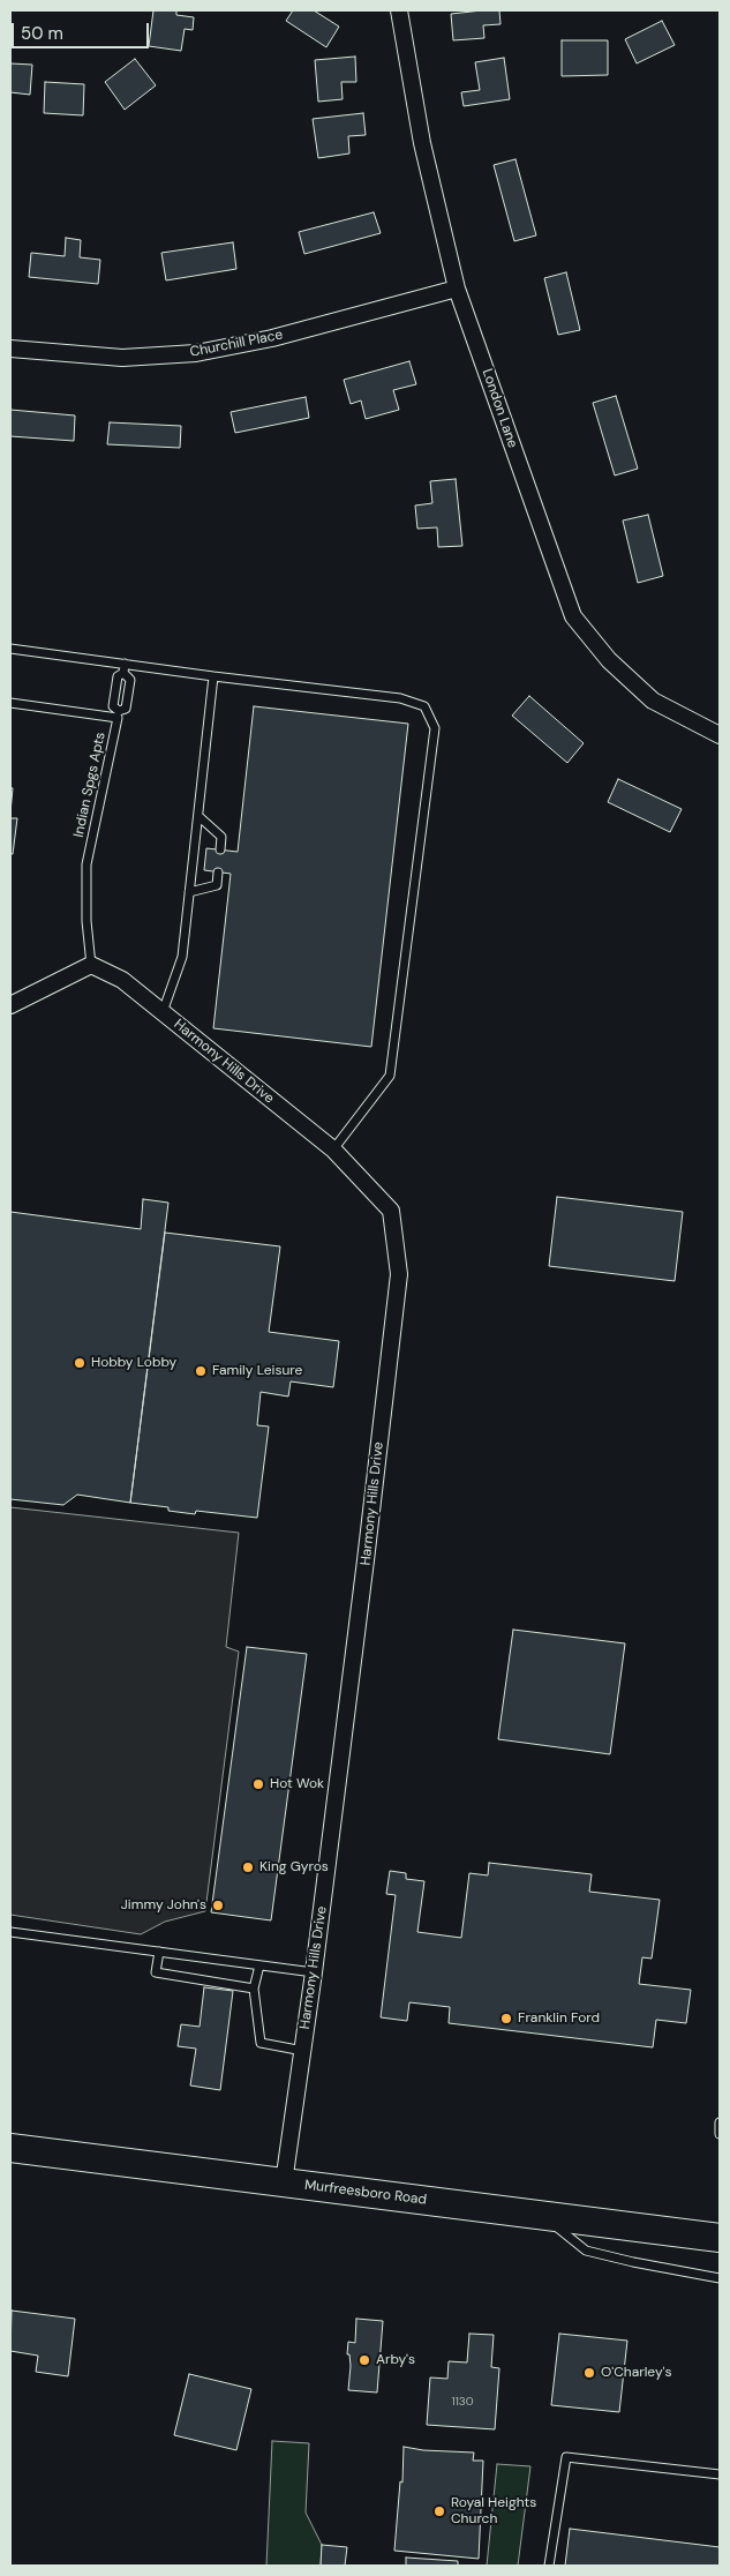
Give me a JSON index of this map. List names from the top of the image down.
{
  "streets": {
    "highway": ["Murfreesboro Road"],
    "street": ["Churchill Place", "London Lane", "Harmony Hills Drive"],
    "lane": ["Indian Spgs Apts"]
  },
  "crossings": [
    ["Churchill Place", "London Lane"],
    ["Indian Spgs Apts", "Harmony Hills Drive"],
    ["Harmony Hills Drive", "Murfreesboro Road"]
  ],
  "places": [
    "Hobby Lobby",
    "Family Leisure",
    "Hot Wok",
    "King Gyros",
    "Jimmy John's",
    "Franklin Ford",
    "Arby's",
    "O'Charley's",
    "Royal Heights Church"
  ],
  "house_numbers": ["1130"],
  "scale_bar": "50 m"
}
